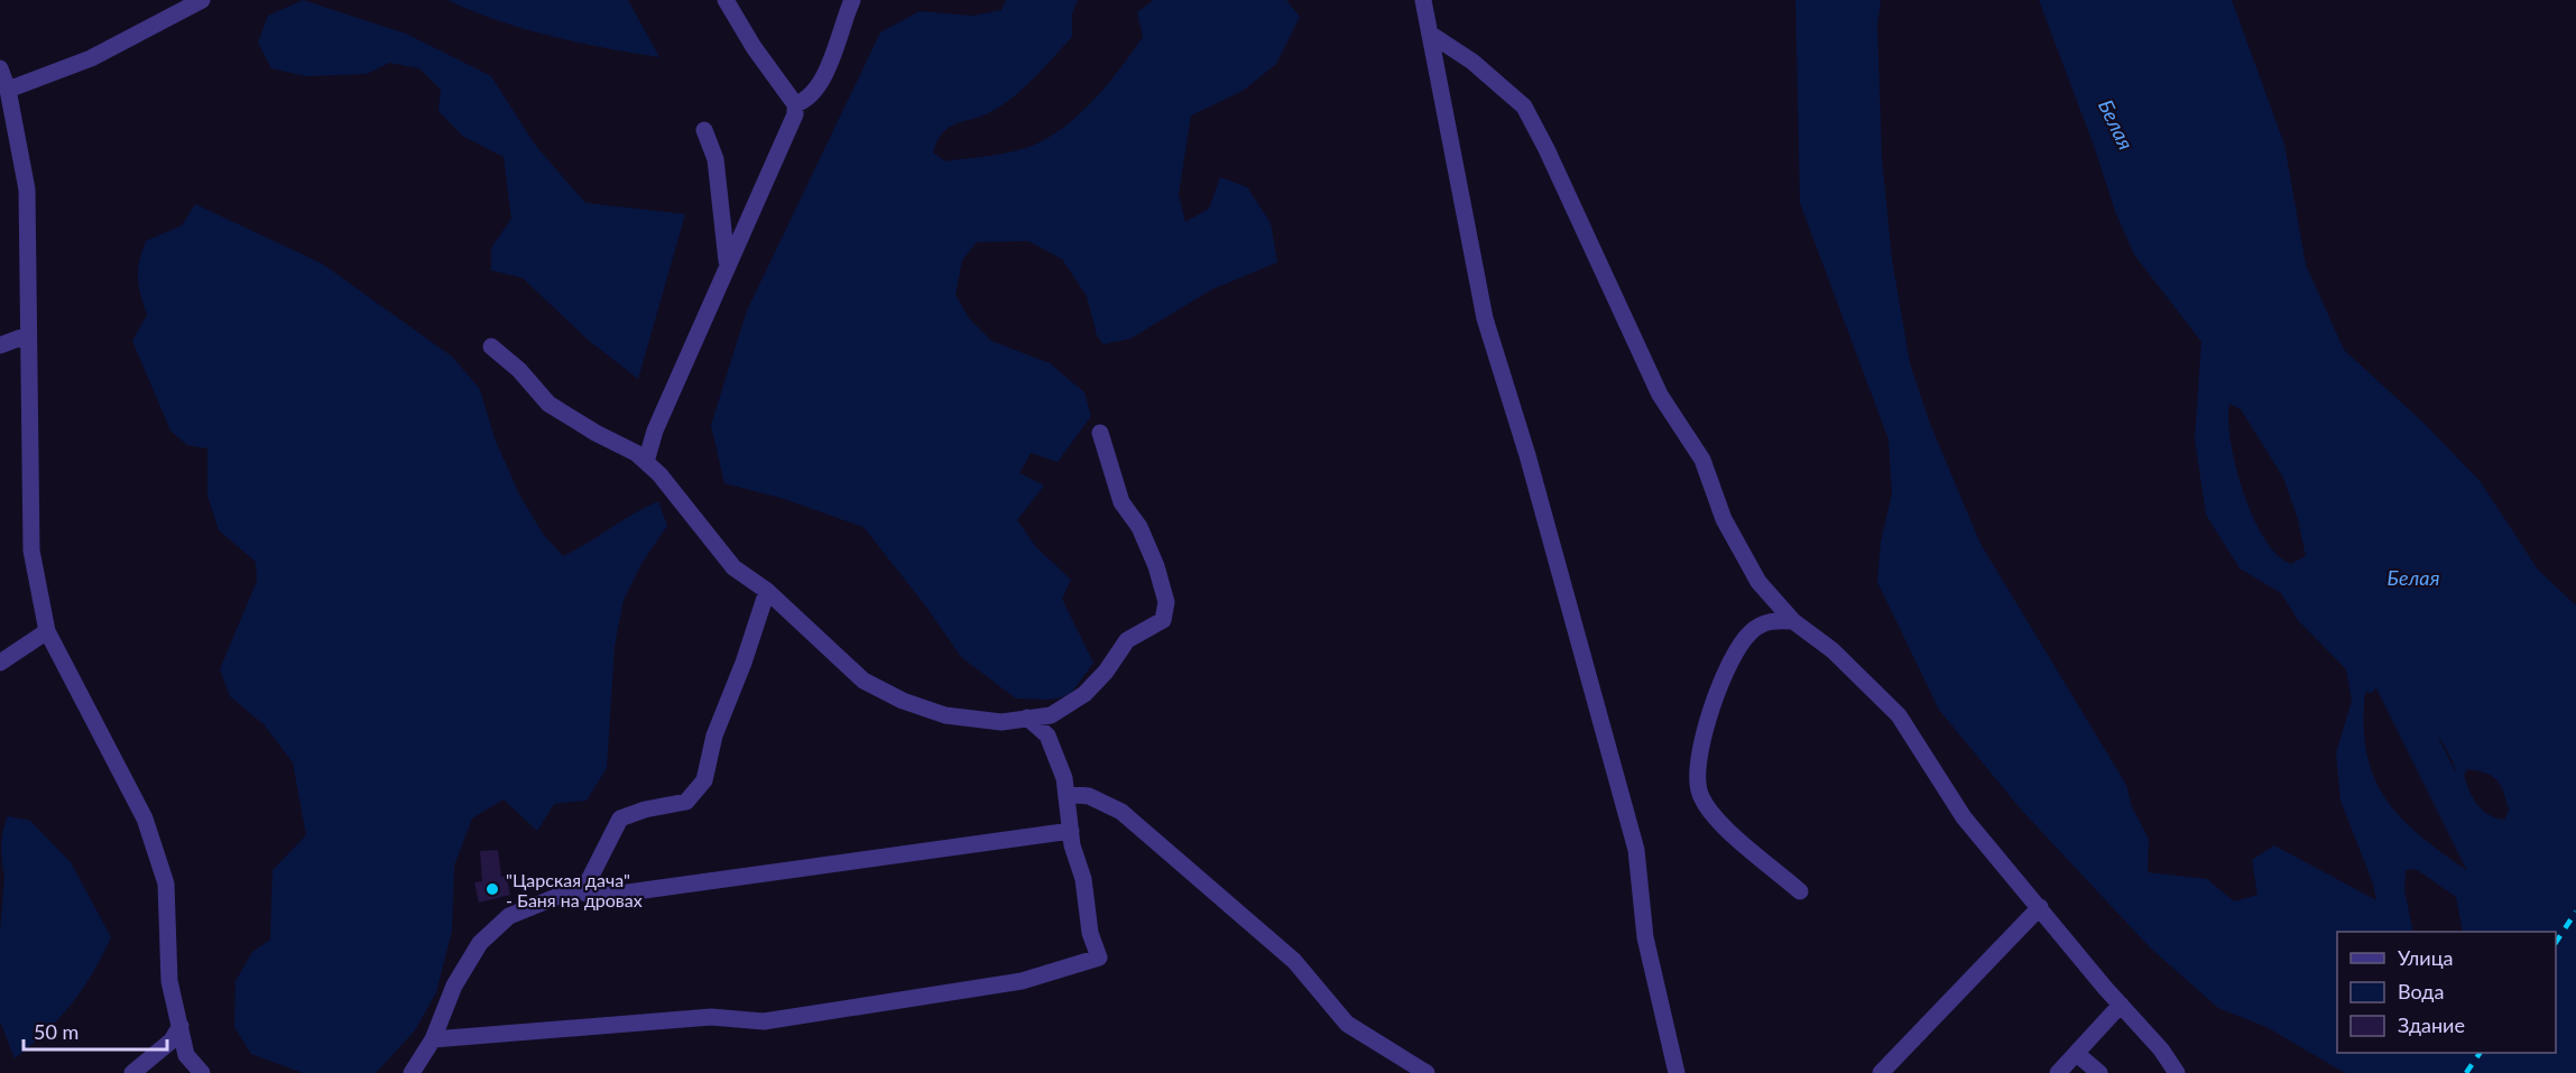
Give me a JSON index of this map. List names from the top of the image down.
{
  "water": ["Белая"],
  "places": ["\"Царская дача\" - Баня на дровах"],
  "legend": ["Улица", "Вода", "Здание"],
  "scale_bar": "50 m"
}
